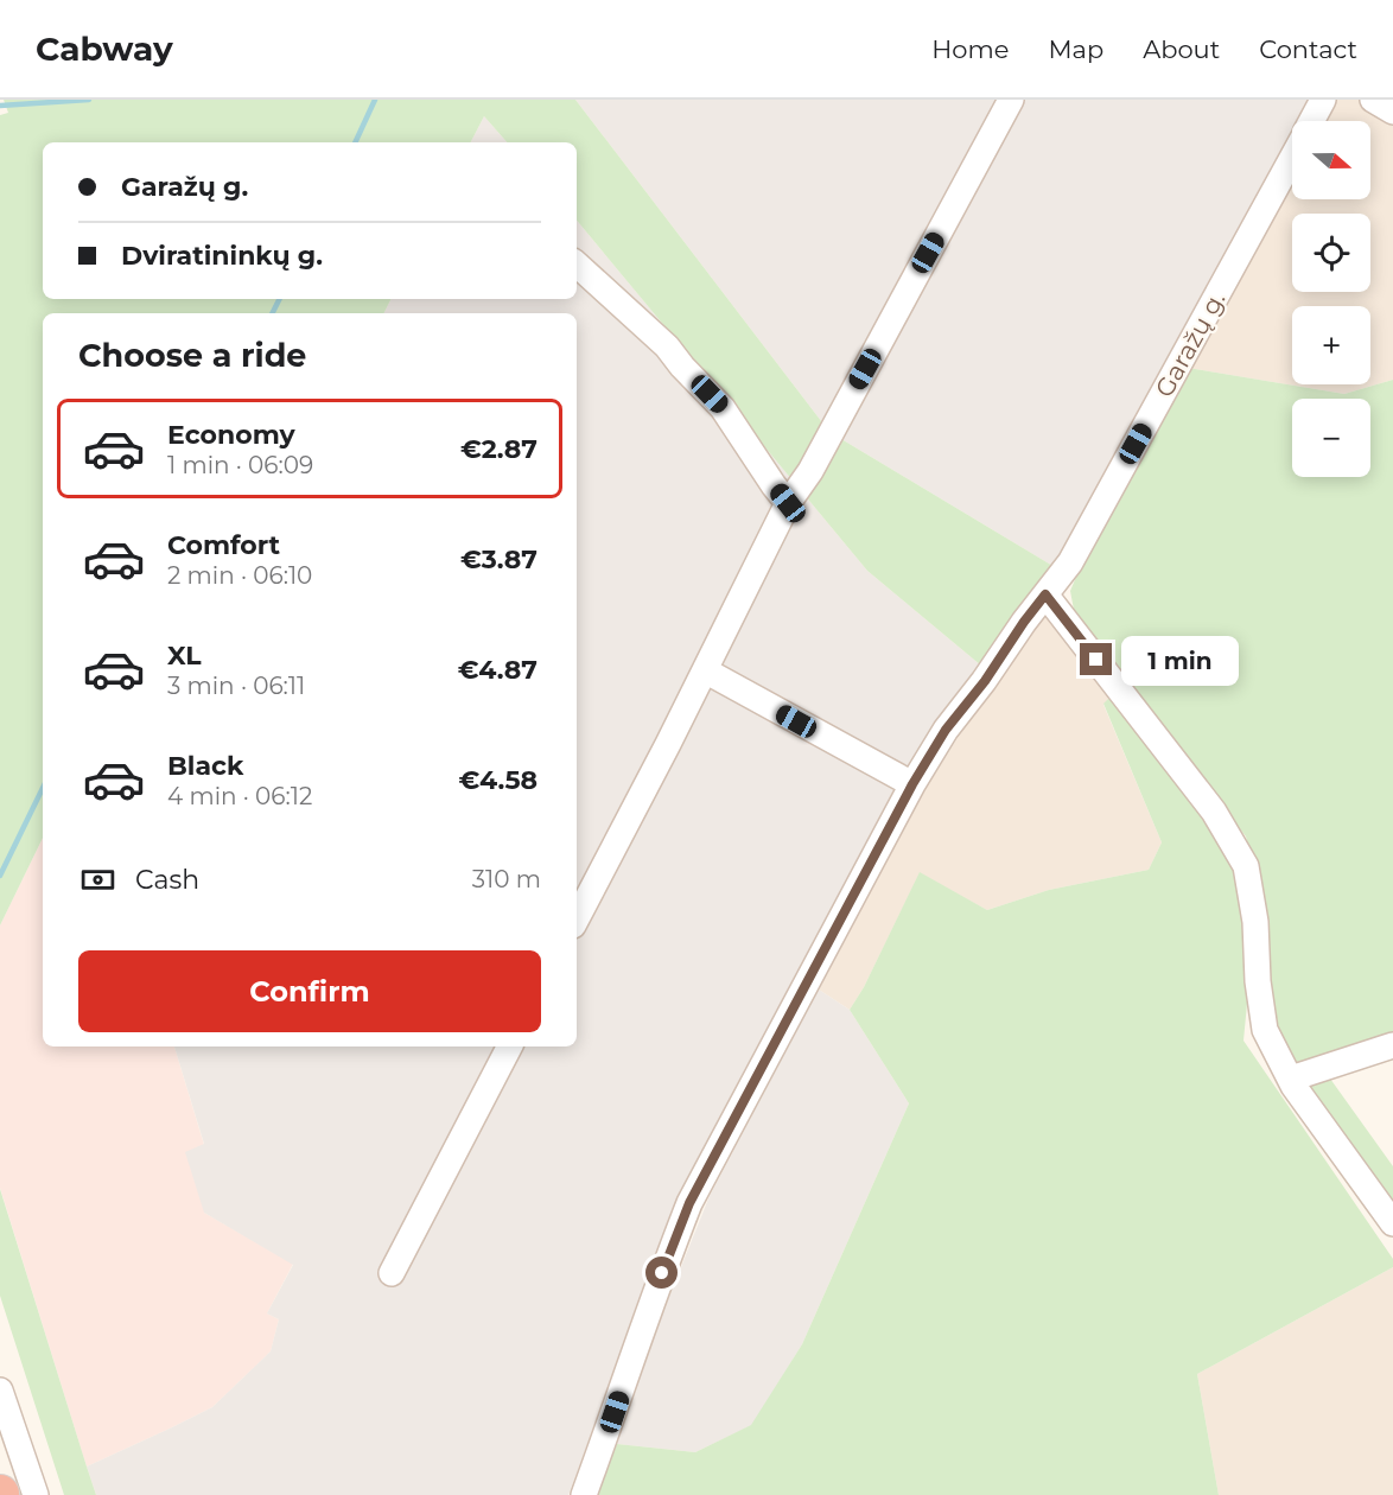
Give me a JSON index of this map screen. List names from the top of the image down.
{
  "streets": {
    "street": ["Garažų g."]
  },
  "north": "right",
  "page": {
    "header": "Cabway",
    "nav": [
      "Home",
      "Map",
      "About",
      "Contact"
    ],
    "map_buttons": ["+", "−"],
    "banner": ["Garažų g.", "Dviratininkų g."],
    "heading": "Choose a ride",
    "list": [
      {
        "name": "Economy",
        "note": "1 min · 06:09",
        "value": "€2.87"
      },
      {
        "name": "Comfort",
        "note": "2 min · 06:10",
        "value": "€3.87"
      },
      {
        "name": "XL",
        "note": "3 min · 06:11",
        "value": "€4.87"
      },
      {
        "name": "Black",
        "note": "4 min · 06:12",
        "value": "€4.58"
      }
    ],
    "bubble": "1 min",
    "pay": ["Cash", "310 m"],
    "buttons": "Confirm"
  }
}
